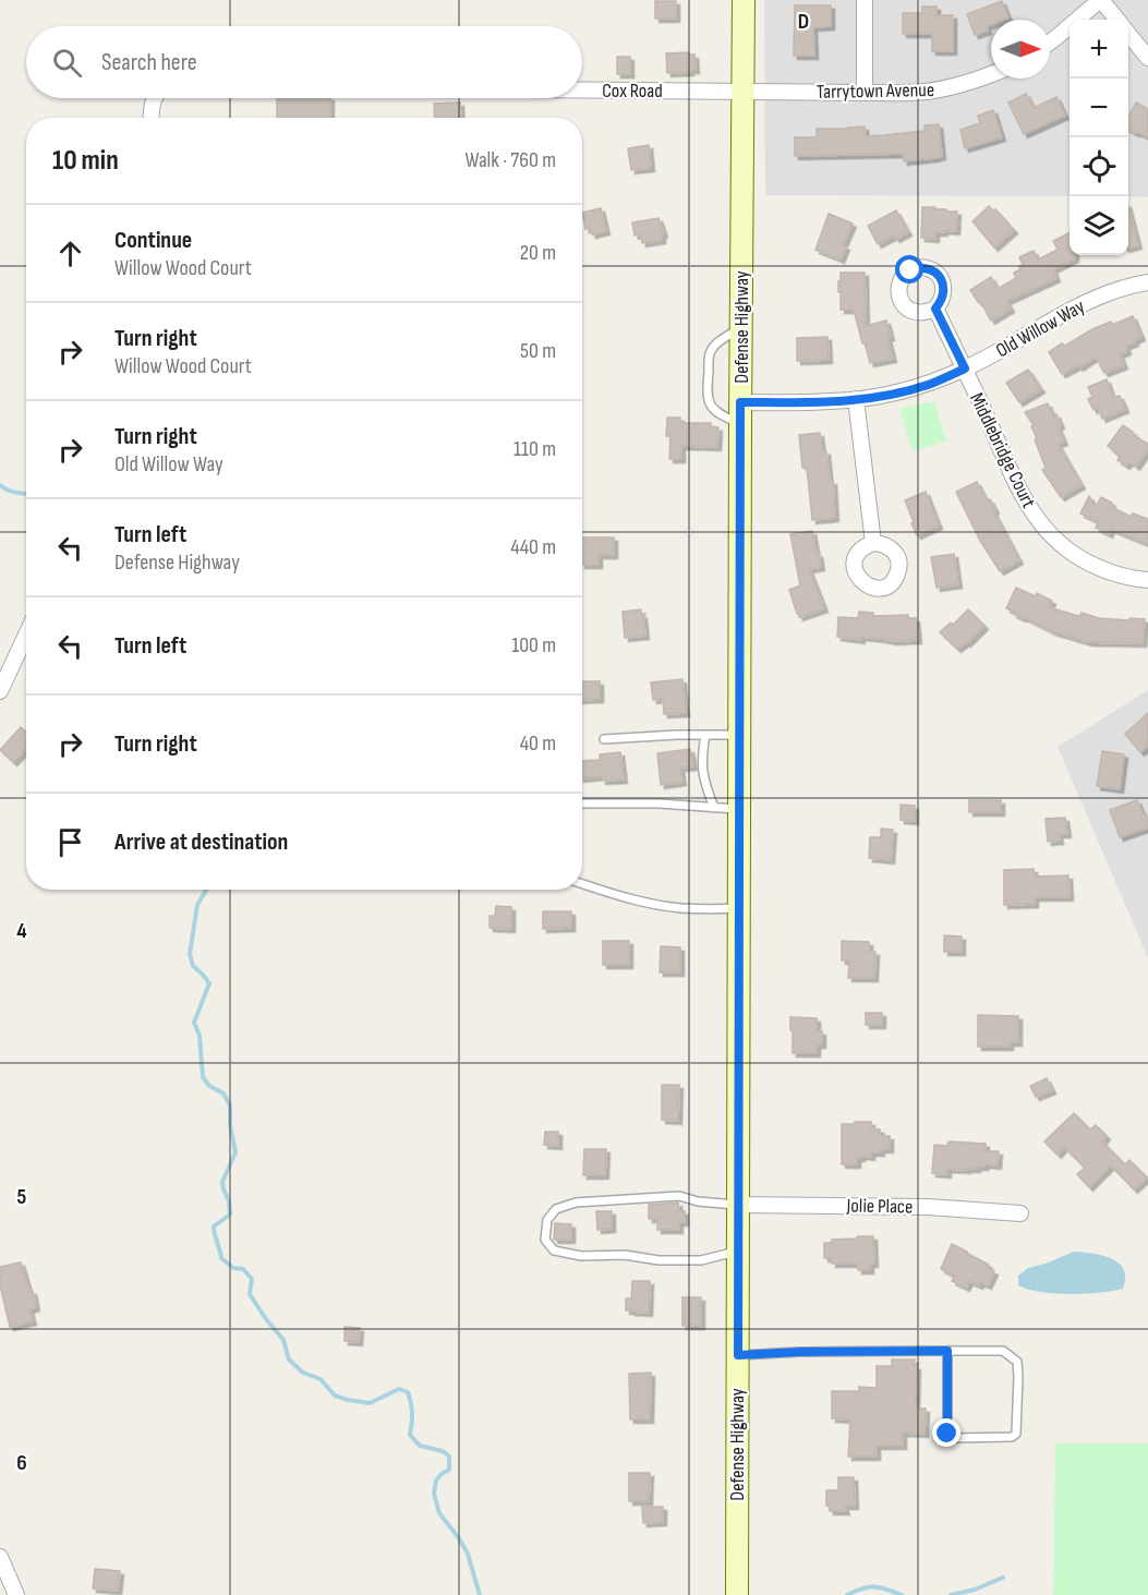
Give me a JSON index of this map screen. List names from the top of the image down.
{
  "streets": {
    "main road": ["Defense Highway"],
    "street": [
      "Cox Road",
      "Tarrytown Avenue",
      "Old Willow Way",
      "Middlebridge Court",
      "Jolie Place"
    ]
  },
  "crossings": [
    ["Cox Road", "Tarrytown Avenue"],
    ["Cox Road", "Defense Highway"],
    ["Tarrytown Avenue", "Defense Highway"],
    ["Defense Highway", "Old Willow Way"],
    ["Defense Highway", "Jolie Place"],
    ["Old Willow Way", "Middlebridge Court"]
  ],
  "north": "right",
  "page": {
    "map_buttons": ["+", "−"],
    "search": "Search here",
    "heading": ["10 min", "Walk · 760 m"],
    "list": [
      ["Continue", "Willow Wood Court", "20 m"],
      ["Turn right", "Willow Wood Court", "50 m"],
      ["Turn right", "Old Willow Way", "110 m"],
      ["Turn left", "Defense Highway", "440 m"],
      ["Turn left", "100 m"],
      ["Turn right", "40 m"],
      "Arrive at destination"
    ]
  },
  "grid": {
    "columns": ["D"],
    "rows": ["4", "5", "6"]
  }
}
